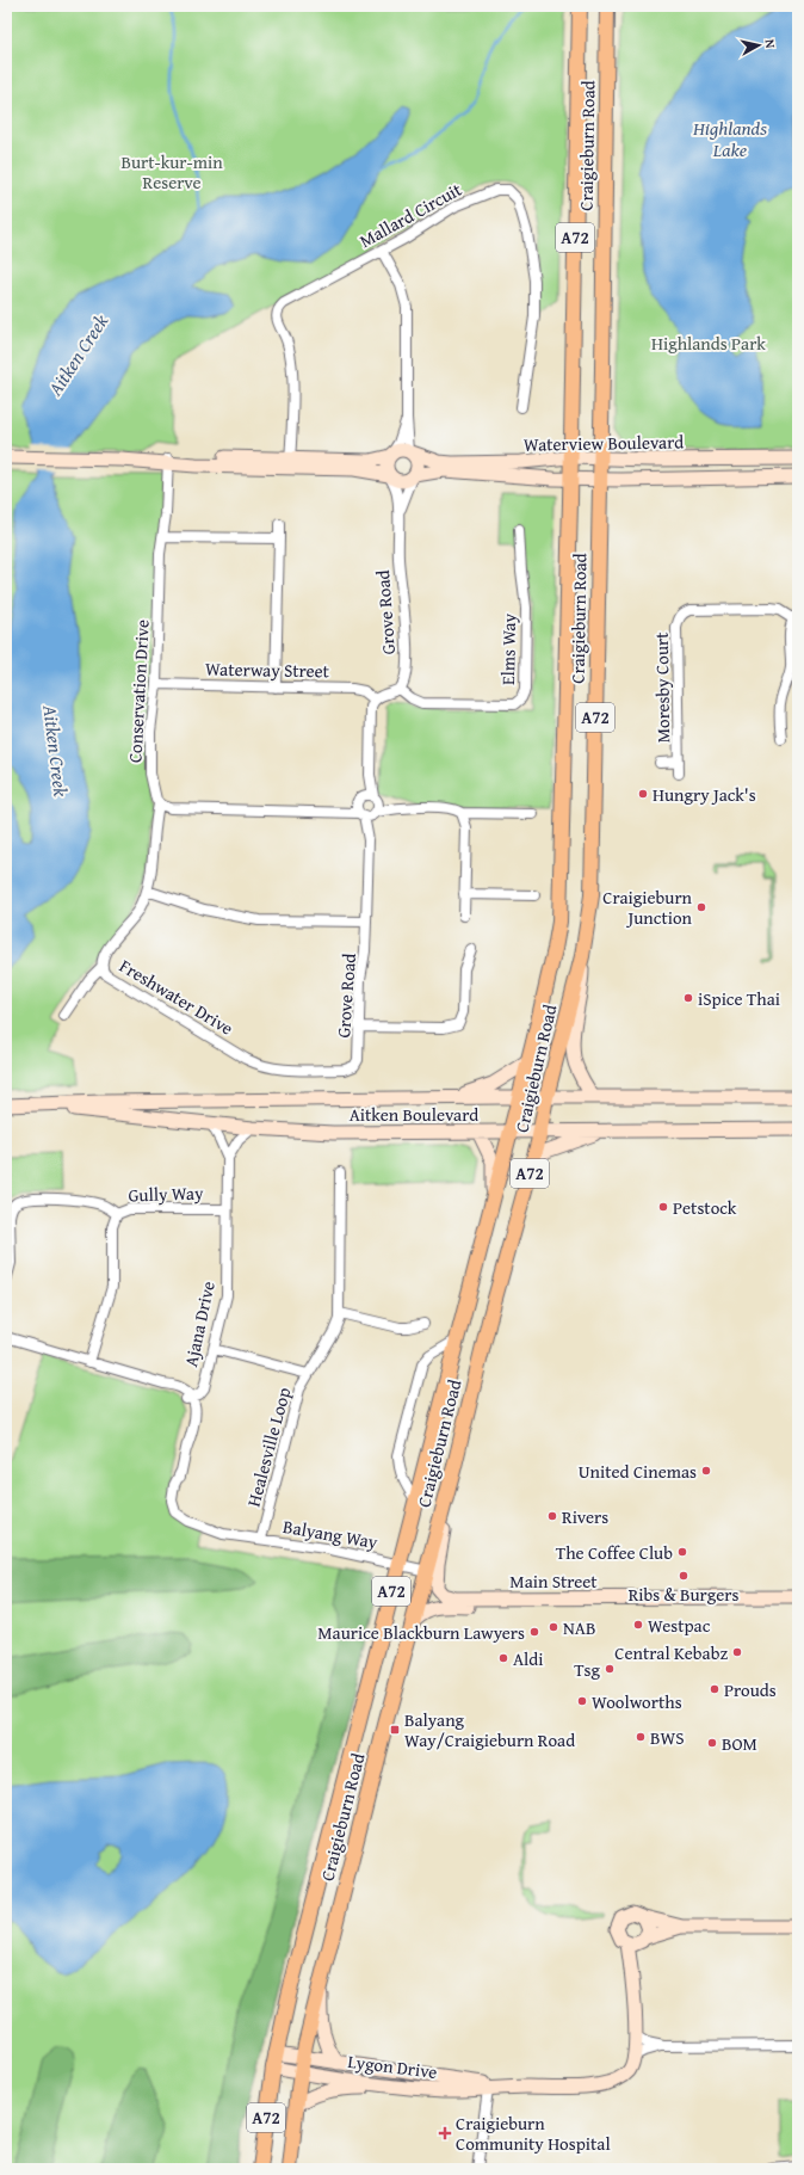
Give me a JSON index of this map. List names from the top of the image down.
{
  "streets": {
    "main road": ["Craigieburn Road", "A72"],
    "street": [
      "Mallard Circuit",
      "Waterview Boulevard",
      "Grove Road",
      "Elms Way",
      "Waterway Street",
      "Moresby Court",
      "Conservation Drive",
      "Freshwater Drive",
      "Aitken Boulevard",
      "Gully Way",
      "Ajana Drive",
      "Healesville Loop",
      "Balyang Way",
      "Main Street",
      "Lygon Drive"
    ]
  },
  "crossings": [
    ["Craigieburn Road", "Waterview Boulevard"],
    ["Craigieburn Road", "Aitken Boulevard"],
    ["Craigieburn Road", "Balyang Way"],
    ["Craigieburn Road", "Main Street"],
    ["Craigieburn Road", "Lygon Drive"],
    ["Waterview Boulevard", "Grove Road"],
    ["Grove Road", "Elms Way"],
    ["Grove Road", "Freshwater Drive"],
    ["Waterway Street", "Conservation Drive"],
    ["Conservation Drive", "Freshwater Drive"],
    ["Aitken Boulevard", "Ajana Drive"],
    ["Gully Way", "Ajana Drive"],
    ["Ajana Drive", "Balyang Way"],
    ["Healesville Loop", "Balyang Way"]
  ],
  "water": ["Highlands Lake", "Aitken Creek"],
  "parks": ["Burt-kur-min Reserve", "Highlands Park"],
  "places": {
    "other": [
      "Hungry Jack's",
      "Craigieburn Junction",
      "iSpice Thai",
      "Petstock",
      "United Cinemas",
      "Rivers",
      "The Coffee Club",
      "Ribs & Burgers",
      "Westpac",
      "NAB",
      "Maurice Blackburn Lawyers",
      "Central Kebabz",
      "Aldi",
      "Tsg",
      "Prouds",
      "Woolworths",
      "BWS",
      "BOM"
    ],
    "transit": ["Balyang Way/Craigieburn Road"],
    "health": ["Craigieburn Community Hospital"]
  },
  "north": "right"
}
